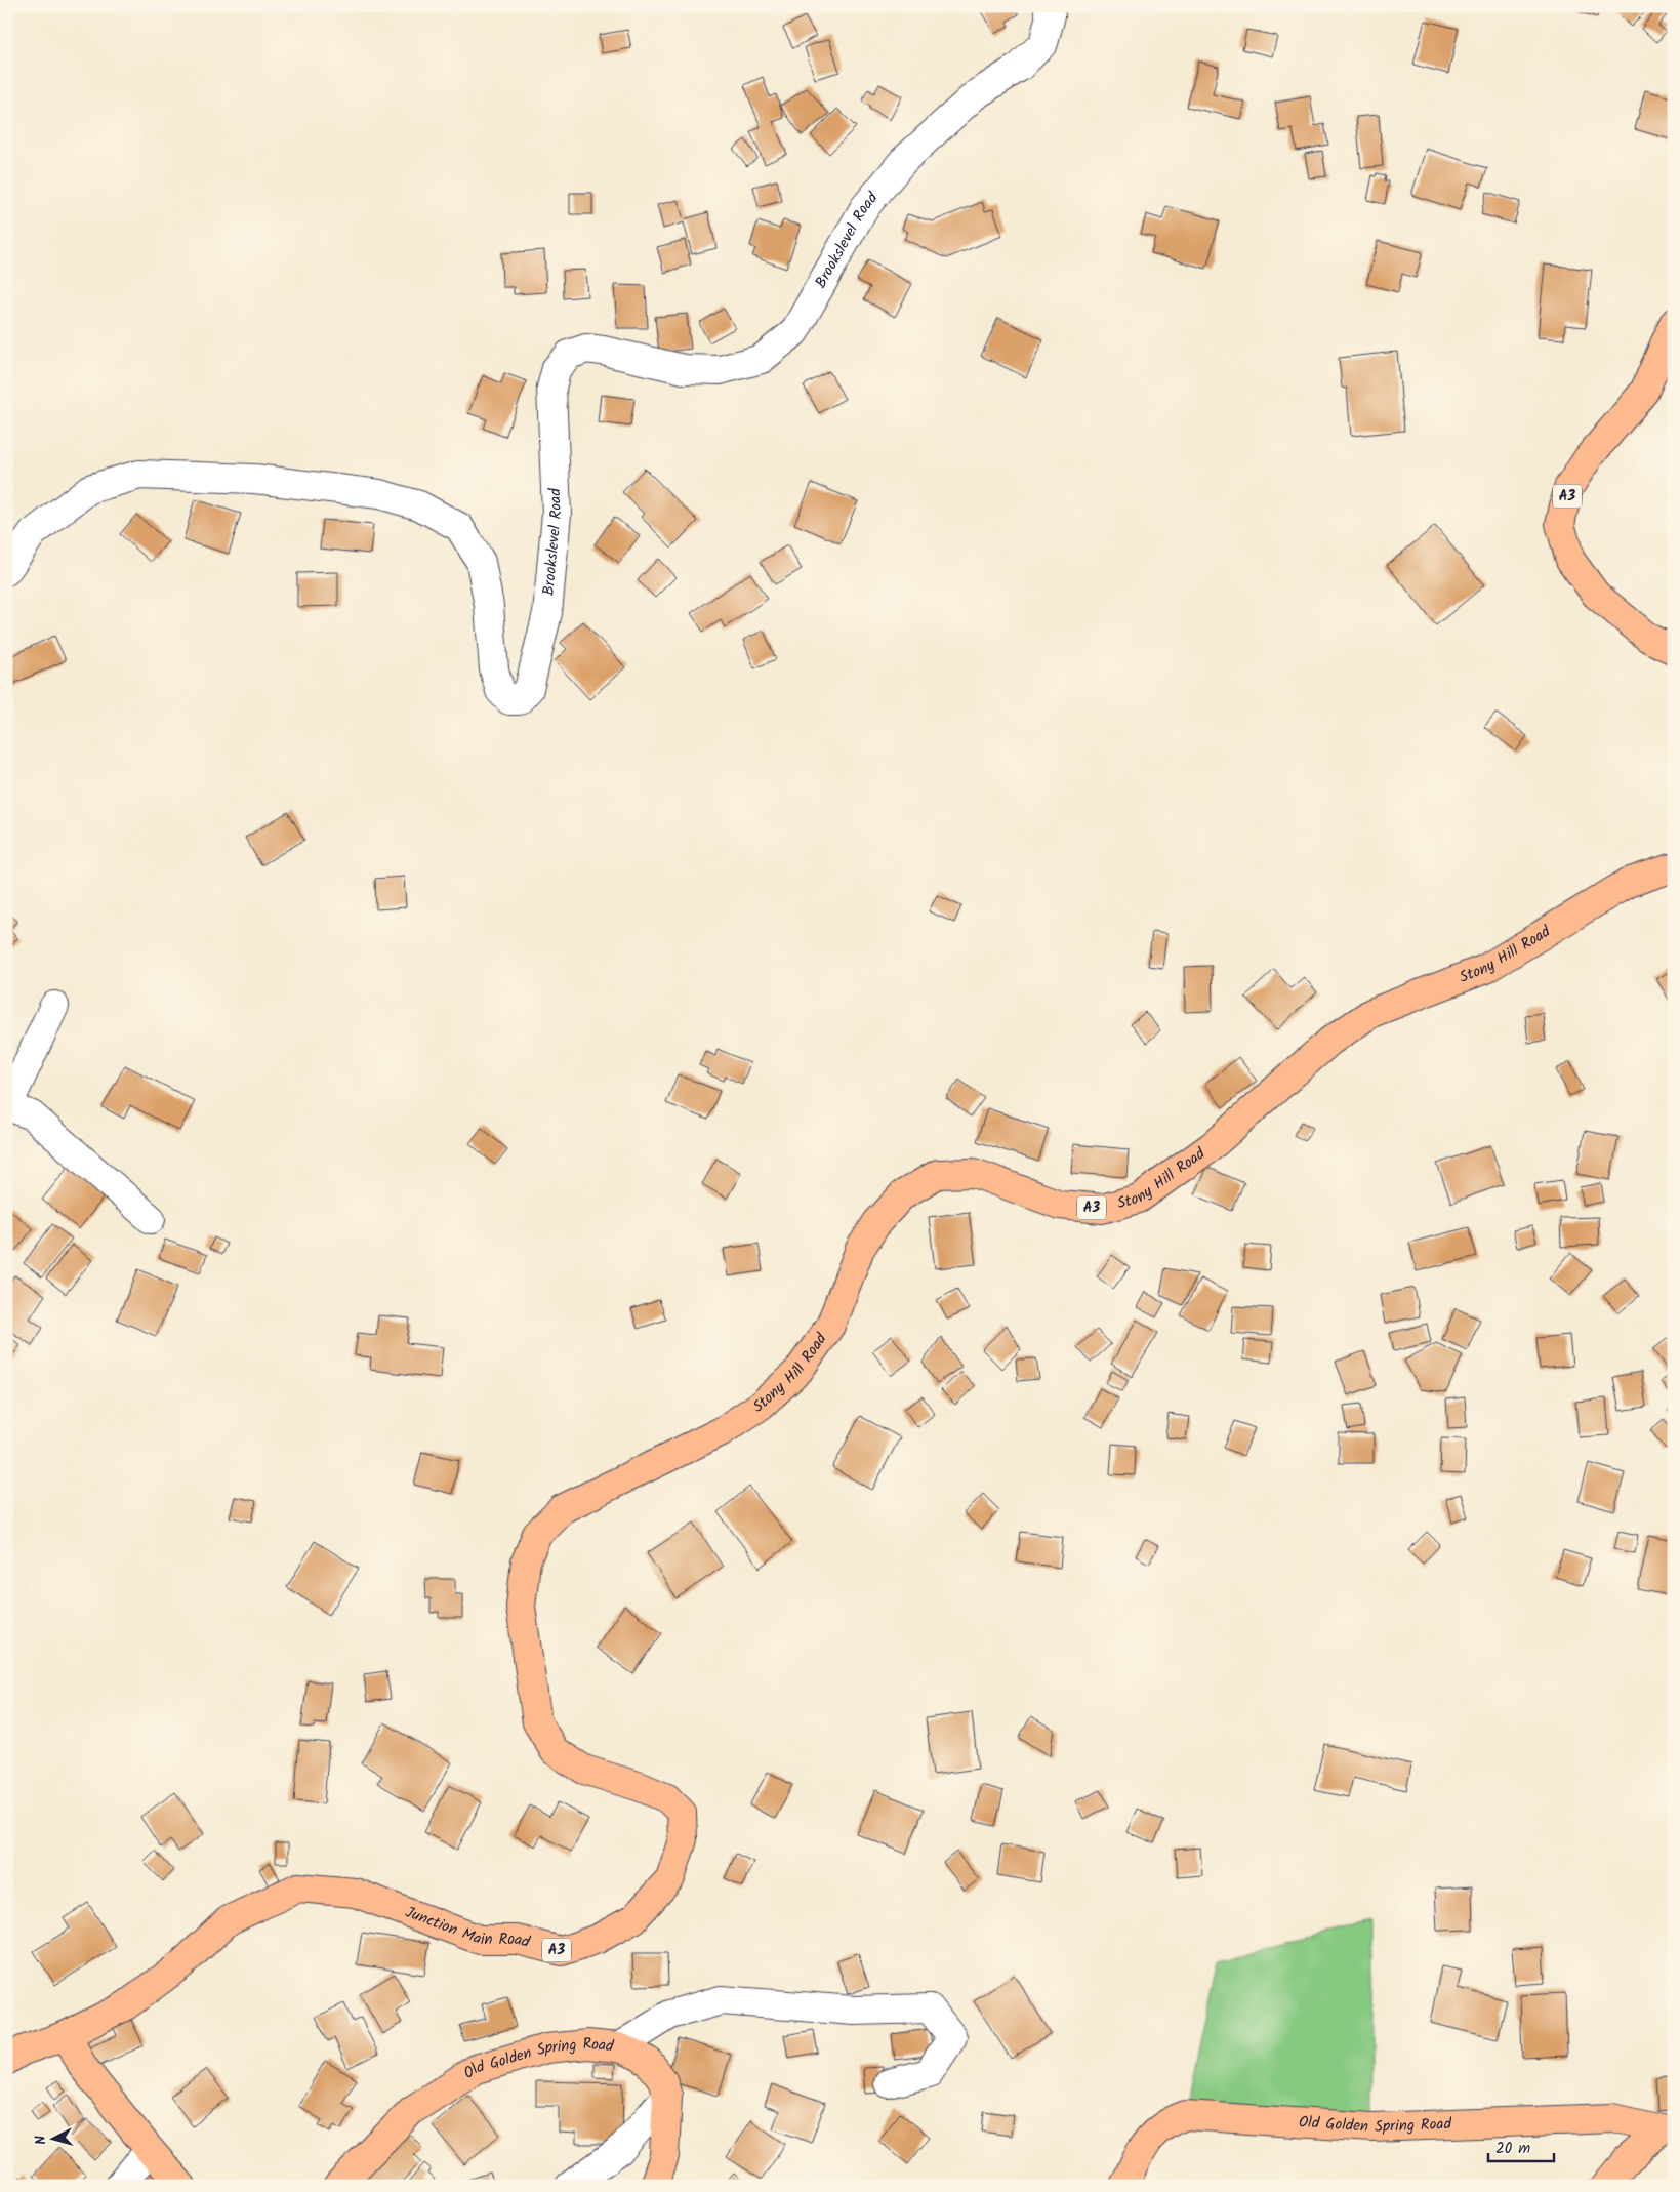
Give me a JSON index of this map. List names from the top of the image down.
{
  "streets": {
    "main road": [
      "A3",
      "Stony Hill Road",
      "Junction Main Road",
      "Old Golden Spring Road"
    ],
    "street": ["Brookslevel Road"]
  },
  "crossings": [
    ["Stony Hill Road", "Junction Main Road"]
  ],
  "scale_bar": "20 m",
  "north": "left"
}
